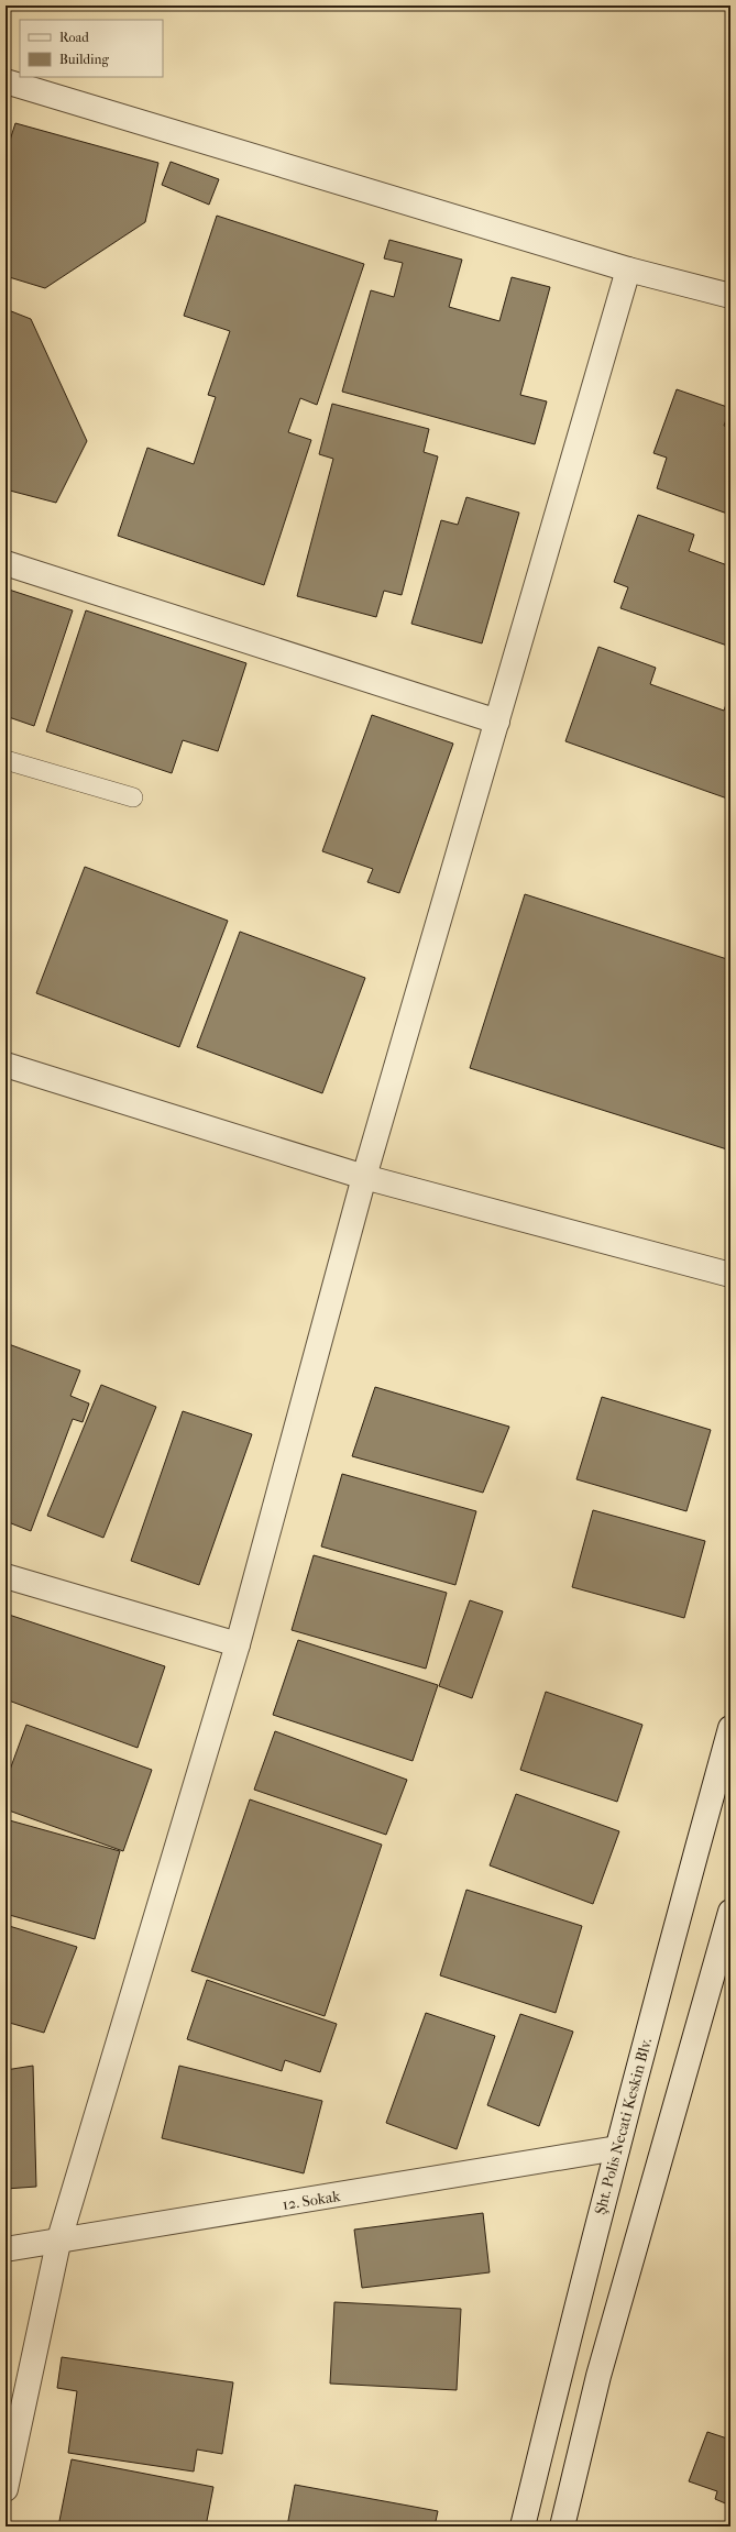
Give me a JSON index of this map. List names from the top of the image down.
{
  "streets": {
    "street": ["Şht. Polis Necati Keskin Blv.", "12. Sokak"]
  },
  "crossings": [
    ["Şht. Polis Necati Keskin Blv.", "12. Sokak"]
  ],
  "legend": ["Road", "Building"]
}
